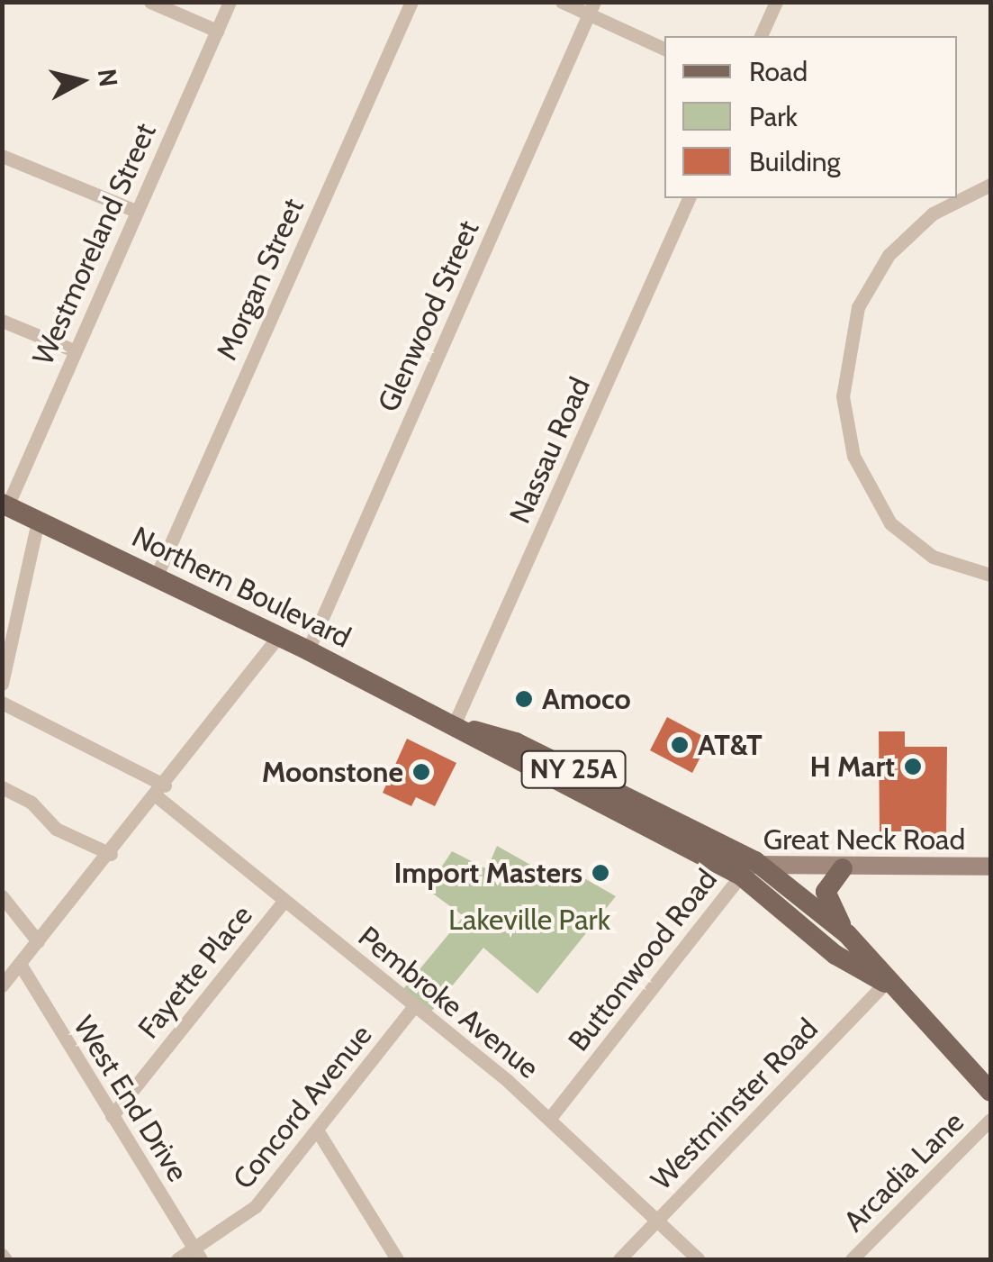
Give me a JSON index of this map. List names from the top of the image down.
{
  "streets": {
    "main road": ["Northern Boulevard", "NY 25A", "Great Neck Road"],
    "street": [
      "Westmoreland Street",
      "Morgan Street",
      "Glenwood Street",
      "Nassau Road",
      "Buttonwood Road",
      "Fayette Place",
      "Pembroke Avenue",
      "West End Drive",
      "Westminster Road",
      "Concord Avenue",
      "Arcadia Lane"
    ]
  },
  "crossings": [
    ["Westmoreland Street", "Northern Boulevard"],
    ["Morgan Street", "Northern Boulevard"],
    ["Glenwood Street", "Northern Boulevard"],
    ["Nassau Road", "Northern Boulevard"],
    ["Northern Boulevard", "Great Neck Road"],
    ["Northern Boulevard", "Buttonwood Road"],
    ["Northern Boulevard", "Westminster Road"],
    ["Great Neck Road", "Buttonwood Road"],
    ["Buttonwood Road", "Pembroke Avenue"],
    ["Fayette Place", "Pembroke Avenue"],
    ["Fayette Place", "West End Drive"],
    ["Pembroke Avenue", "Westminster Road"],
    ["Pembroke Avenue", "Concord Avenue"],
    ["West End Drive", "Concord Avenue"]
  ],
  "parks": ["Lakeville Park"],
  "places": [
    "Amoco",
    "AT&T",
    "H Mart",
    "Moonstone",
    "Import Masters"
  ],
  "legend": ["Road", "Park", "Building"],
  "north": "right"
}
